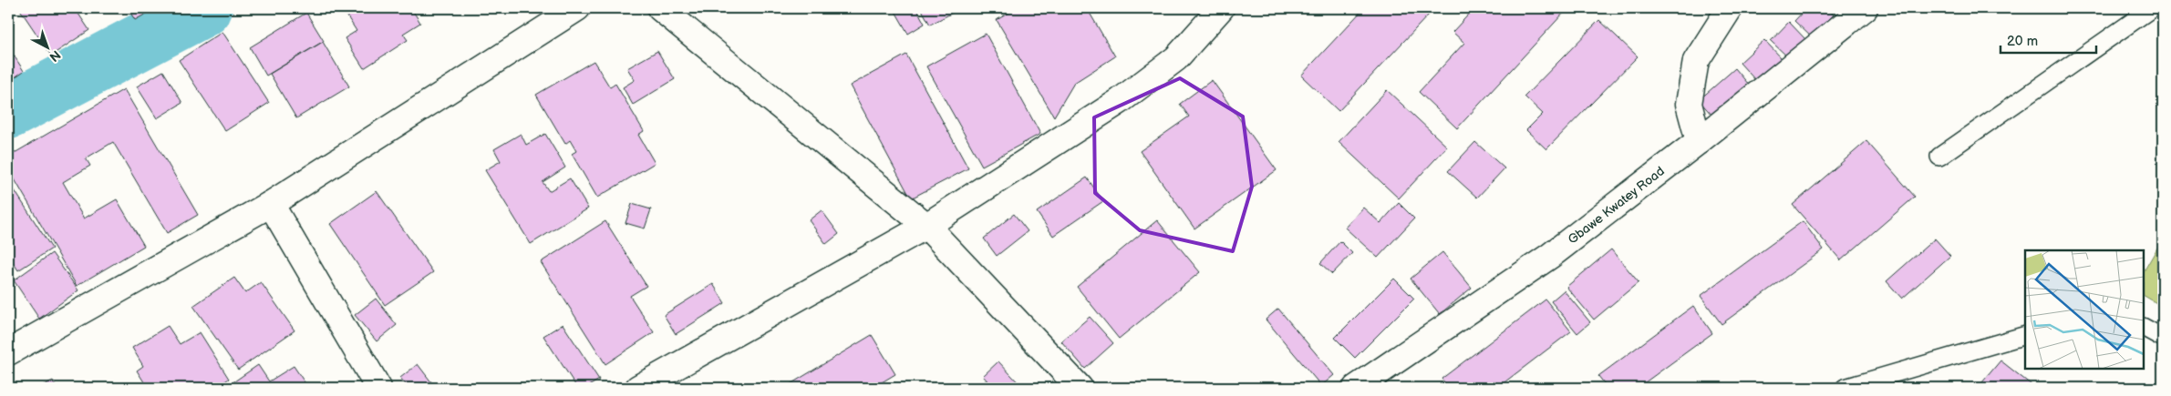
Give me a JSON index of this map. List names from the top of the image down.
{
  "streets": {
    "street": ["Gbawe Kwatey Road"]
  },
  "scale_bar": "20 m",
  "north": "bottom right"
}
